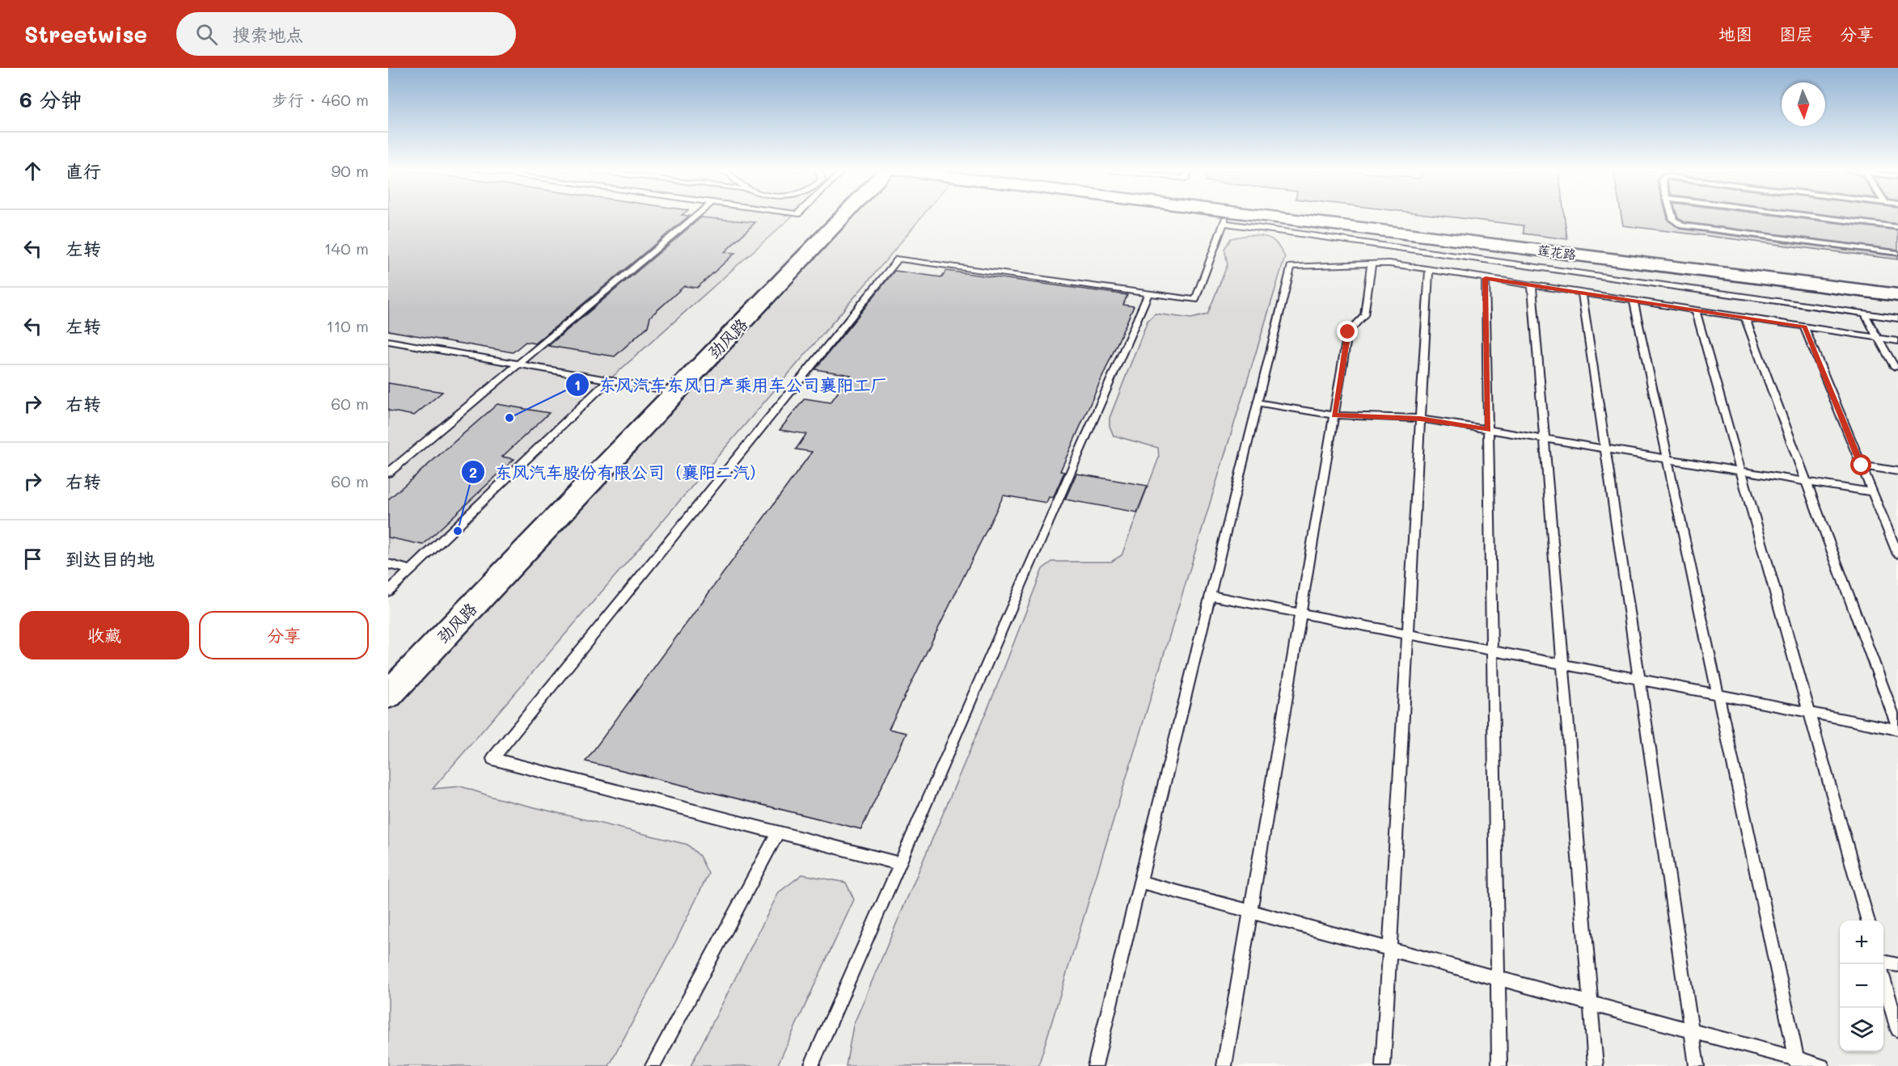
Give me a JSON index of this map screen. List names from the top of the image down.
{
  "streets": {
    "street": ["莲花路", "劲风路"]
  },
  "places": ["东风汽车东风日产乘用车公司襄阳工厂", "东风汽车股份有限公司（襄阳二汽）"],
  "north": "bottom",
  "page": {
    "header": "Streetwise",
    "search": "搜索地点",
    "nav": ["地图", "图层", "分享"],
    "heading": ["6 分钟", "步行 · 460 m"],
    "list": [
      ["直行", "90 m"],
      ["左转", "140 m"],
      ["左转", "110 m"],
      ["右转", "60 m"],
      ["右转", "60 m"],
      "到达目的地"
    ],
    "buttons": ["收藏", "分享"],
    "map_buttons": ["+", "−"]
  }
}
